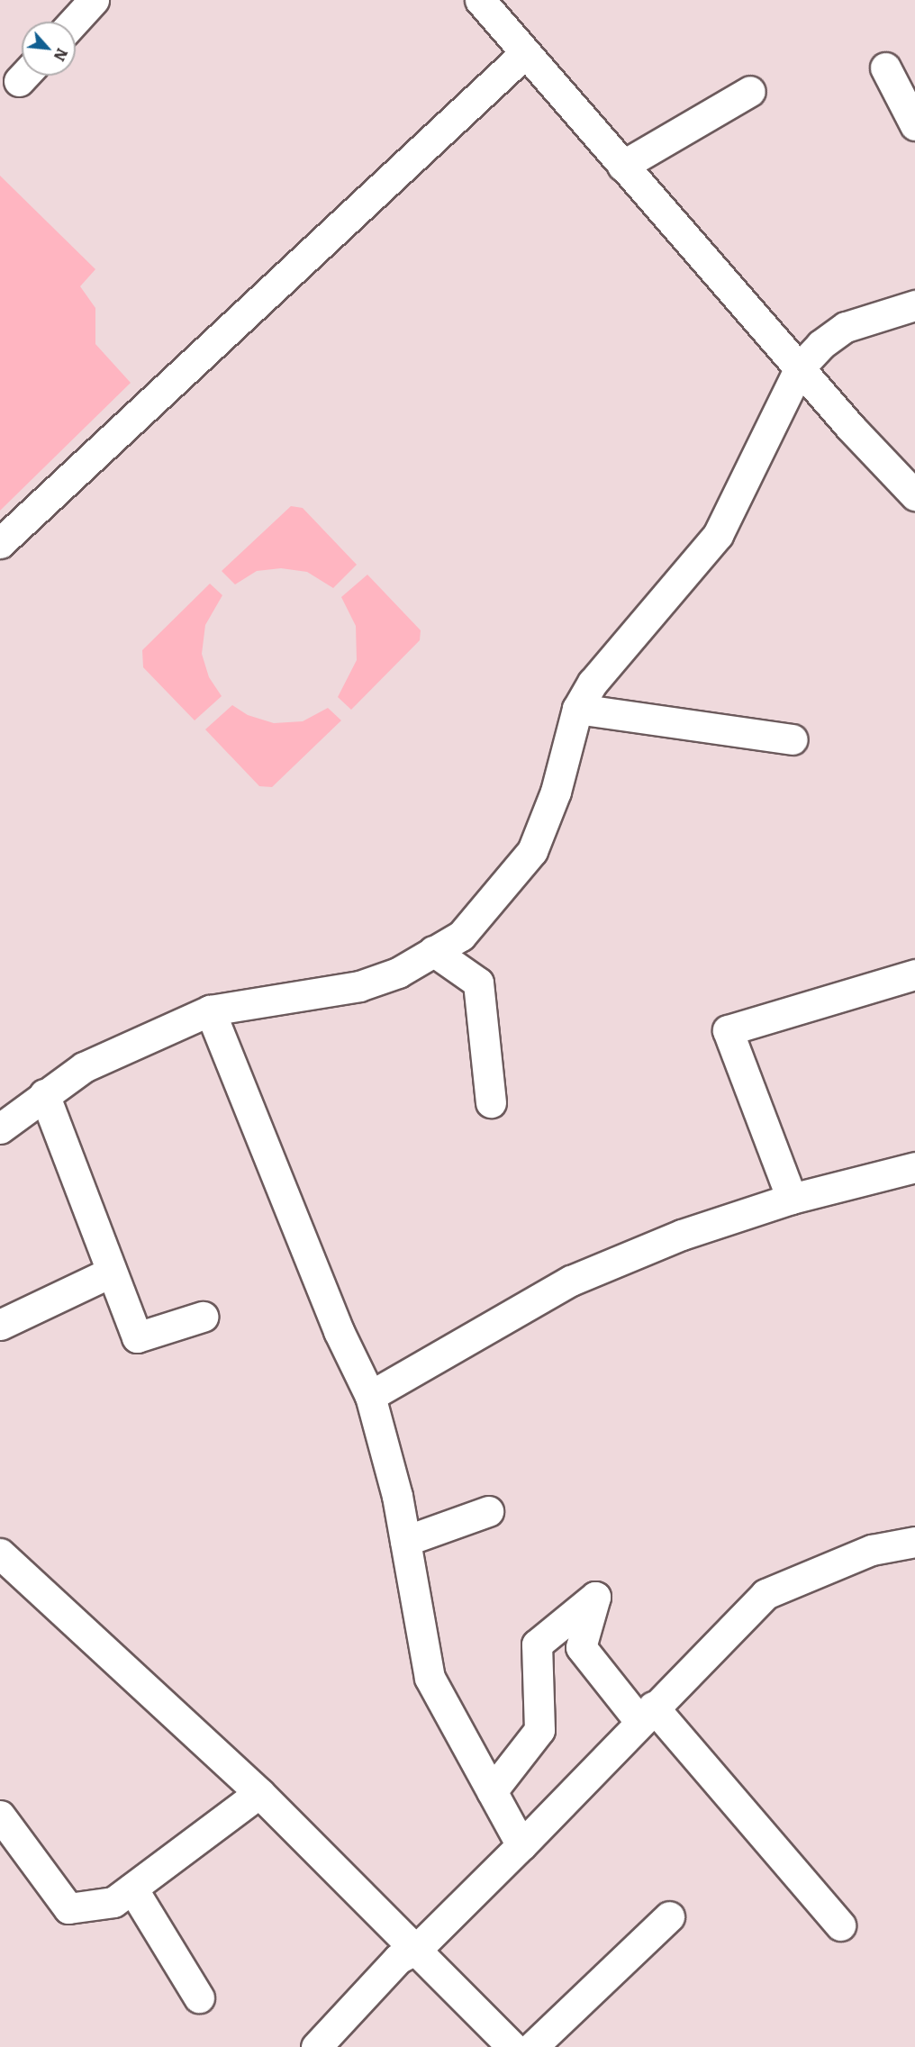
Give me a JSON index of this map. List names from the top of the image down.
{
  "north": "bottom right"
}
